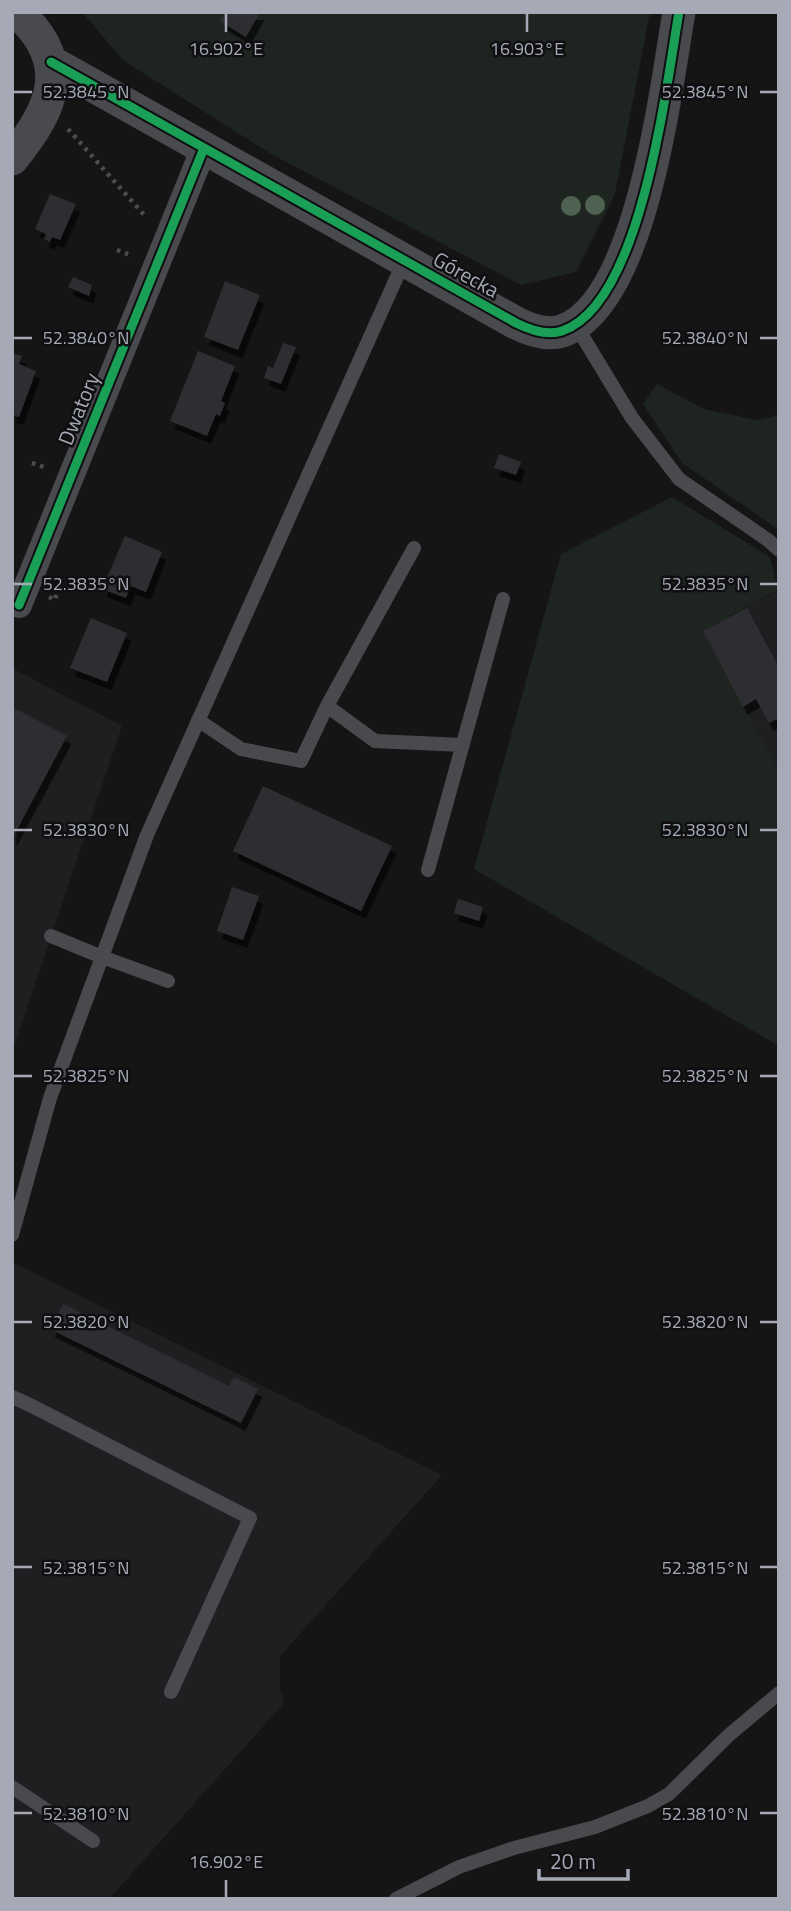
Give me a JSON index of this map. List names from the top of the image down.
{
  "streets": {
    "street": ["Górecka", "Dwatory"]
  },
  "crossings": [
    ["Górecka", "Dwatory"]
  ],
  "scale_bar": "20 m",
  "coordinates": [
    "16.902°E",
    "16.903°E",
    "52.3845°N",
    "52.3840°N",
    "52.3835°N",
    "52.3830°N",
    "52.3825°N",
    "52.3820°N",
    "52.3815°N",
    "52.3810°N"
  ]
}
